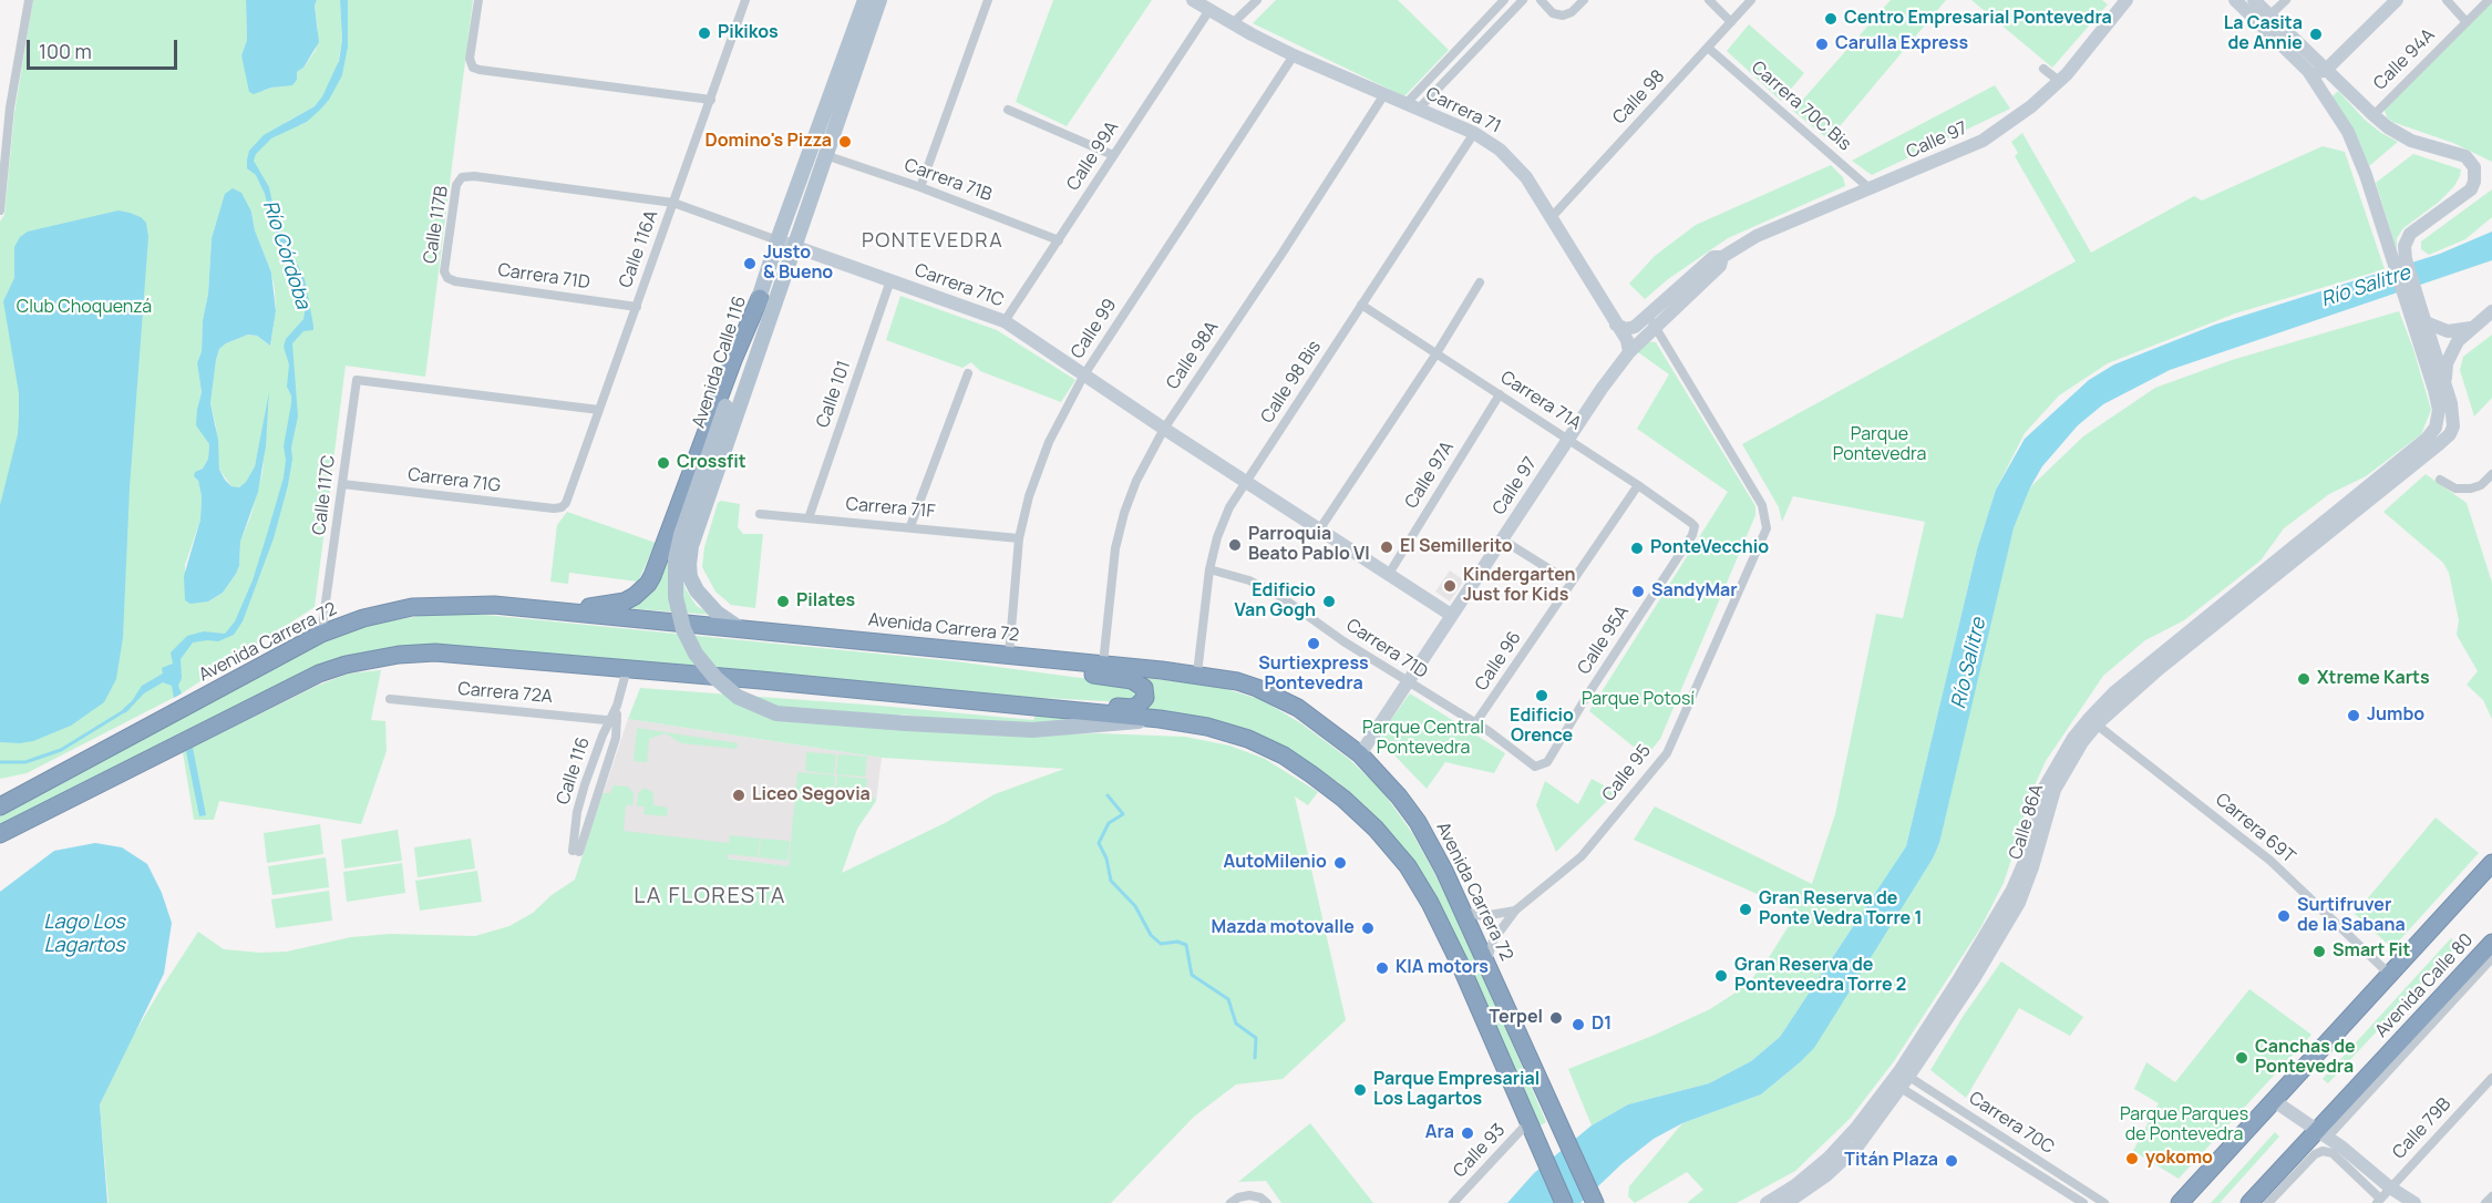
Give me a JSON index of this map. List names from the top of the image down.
{
  "streets": {
    "highway": ["Avenida Carrera 72", "Avenida Calle 80"],
    "main road": ["Avenida Calle 116"],
    "street": [
      "Calle 94A",
      "Calle 98",
      "Carrera 70C Bis",
      "Carrera 71",
      "Calle 97",
      "Calle 99A",
      "Carrera 71B",
      "Calle 117B",
      "Calle 116A",
      "Carrera 71D",
      "Carrera 71C",
      "Calle 99",
      "Calle 98A",
      "Calle 98 Bis",
      "Calle 101",
      "Carrera 71A",
      "Calle 97A",
      "Carrera 71G",
      "Calle 117C",
      "Carrera 71F",
      "Calle 95A",
      "Calle 96",
      "Carrera 72A",
      "Calle 116",
      "Calle 95",
      "Calle 86A",
      "Carrera 69T",
      "Carrera 70C",
      "Calle 79B",
      "Calle 93"
    ]
  },
  "crossings": [
    ["Calle 98", "Carrera 70C Bis"],
    ["Calle 98", "Carrera 71"],
    ["Carrera 70C Bis", "Calle 97"],
    ["Carrera 71", "Calle 97"],
    ["Carrera 71", "Calle 99A"],
    ["Carrera 71", "Calle 99"],
    ["Carrera 71", "Calle 98A"],
    ["Carrera 71", "Calle 98 Bis"],
    ["Calle 97", "Carrera 71D"],
    ["Calle 97", "Carrera 71C"],
    ["Calle 97", "Carrera 71A"],
    ["Calle 97", "Avenida Carrera 72"],
    ["Calle 97", "Calle 95"],
    ["Calle 99A", "Carrera 71B"],
    ["Calle 99A", "Carrera 71C"],
    ["Carrera 71B", "Avenida Calle 116"],
    ["Calle 117B", "Carrera 71D"],
    ["Calle 117B", "Carrera 71C"],
    ["Calle 116A", "Carrera 71D"],
    ["Calle 116A", "Carrera 71C"],
    ["Calle 116A", "Carrera 71G"],
    ["Calle 116A", "Calle 117C"],
    ["Carrera 71D", "Calle 98 Bis"],
    ["Carrera 71D", "Calle 95A"],
    ["Carrera 71D", "Calle 96"],
    ["Carrera 71C", "Calle 99"],
    ["Carrera 71C", "Calle 98A"],
    ["Carrera 71C", "Avenida Calle 116"],
    ["Carrera 71C", "Calle 98 Bis"],
    ["Carrera 71C", "Calle 101"],
    ["Carrera 71C", "Calle 97A"],
    ["Calle 99", "Carrera 71F"],
    ["Calle 99", "Avenida Carrera 72"],
    ["Calle 98A", "Avenida Carrera 72"],
    ["Avenida Calle 116", "Avenida Carrera 72"],
    ["Calle 98 Bis", "Carrera 71A"],
    ["Calle 98 Bis", "Avenida Carrera 72"],
    ["Calle 101", "Carrera 71F"],
    ["Carrera 71A", "Calle 97A"],
    ["Carrera 71A", "Calle 95A"],
    ["Carrera 71A", "Calle 96"],
    ["Carrera 71G", "Calle 117C"],
    ["Calle 117C", "Avenida Carrera 72"],
    ["Avenida Carrera 72", "Calle 95"],
    ["Carrera 72A", "Calle 116"],
    ["Calle 86A", "Carrera 69T"],
    ["Calle 86A", "Carrera 70C"],
    ["Carrera 69T", "Avenida Calle 80"]
  ],
  "districts": ["PONTEVEDRA", "LA FLORESTA"],
  "water": ["Río Córdoba", "Río Salitre", "Lago Los Lagartos"],
  "parks": [
    "Club Choquenzá",
    "Parque Pontevedra",
    "Parque Potosí",
    "Parque Central Pontevedra",
    "Parque Parques de Pontevedra"
  ],
  "places": [
    "Centro Empresarial Pontevedra",
    "Pikikos",
    "La Casita de Annie",
    "Carulla Express",
    "Domino's Pizza",
    "Justo & Bueno",
    "Crossfit",
    "Parroquia Beato Pablo VI",
    "El Semillerito",
    "PonteVecchio",
    "Kindergarten Just for Kids",
    "SandyMar",
    "Pilates",
    "Edificio Van Gogh",
    "Surtiexpress Pontevedra",
    "Xtreme Karts",
    "Edificio Orence",
    "Jumbo",
    "Liceo Segovia",
    "AutoMilenio",
    "Gran Reserva de Ponte Vedra Torre 1",
    "Surtifruver de la Sabana",
    "Mazda motovalle",
    "Smart Fit",
    "KIA motors",
    "Gran Reserva de Ponteveedra Torre 2",
    "Terpel",
    "D1",
    "Canchas de Pontevedra",
    "Parque Empresarial Los Lagartos",
    "Ara",
    "yokomo",
    "Titán Plaza"
  ],
  "scale_bar": "100 m"
}
